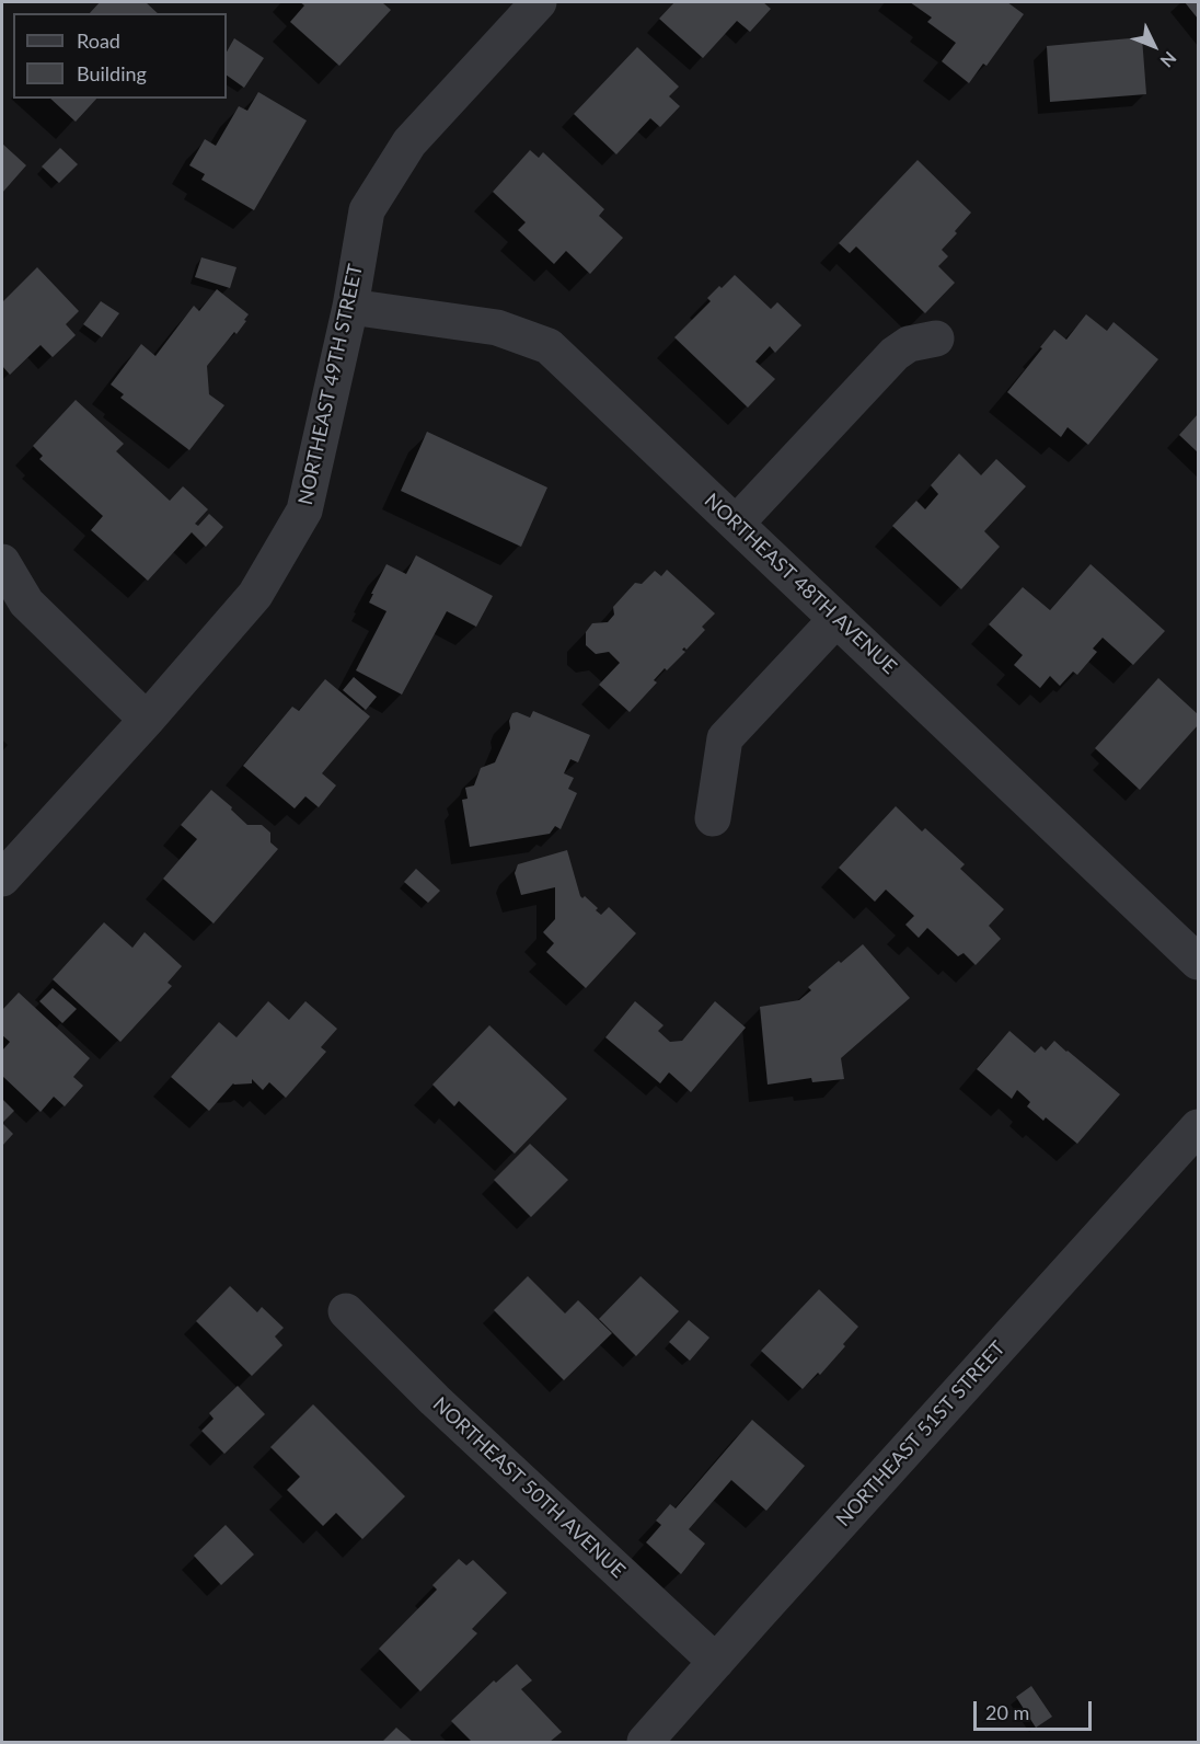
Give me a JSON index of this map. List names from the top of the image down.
{
  "streets": {
    "street": [
      "NORTHEAST 49TH STREET",
      "NORTHEAST 48TH AVENUE",
      "NORTHEAST 51ST STREET",
      "NORTHEAST 50TH AVENUE"
    ]
  },
  "crossings": [
    ["NORTHEAST 49TH STREET", "NORTHEAST 48TH AVENUE"],
    ["NORTHEAST 51ST STREET", "NORTHEAST 50TH AVENUE"]
  ],
  "legend": ["Road", "Building"],
  "scale_bar": "20 m",
  "north": "bottom right"
}
